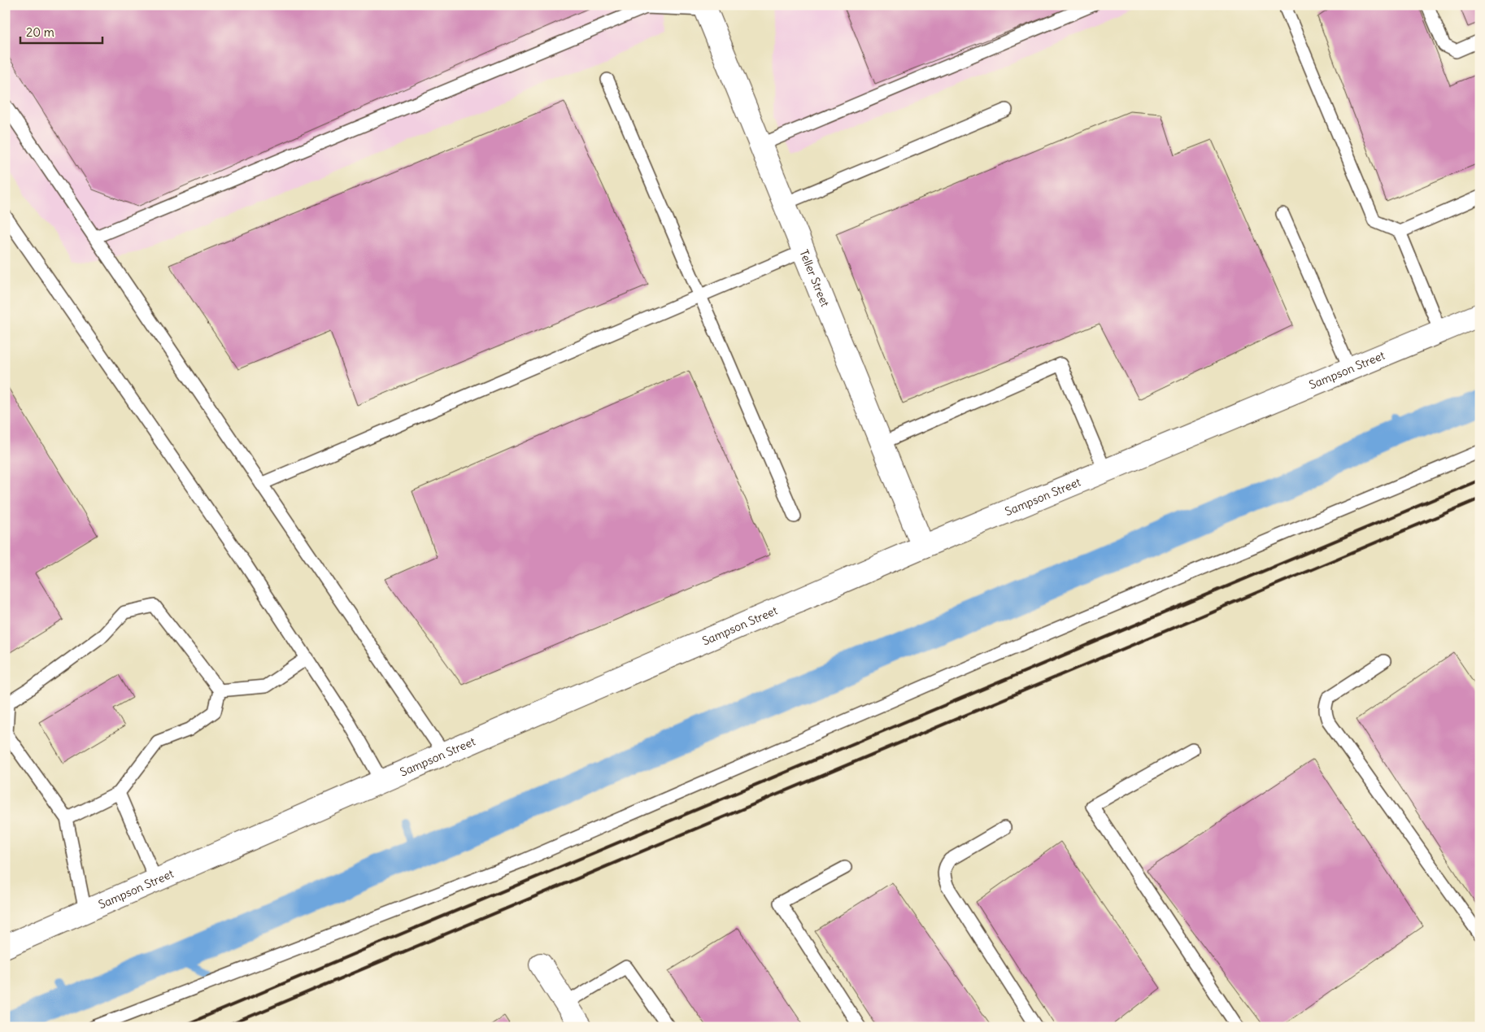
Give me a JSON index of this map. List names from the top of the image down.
{
  "streets": {
    "street": ["Teller Street", "Sampson Street"]
  },
  "crossings": [
    ["Teller Street", "Sampson Street"]
  ],
  "scale_bar": "20 m"
}
